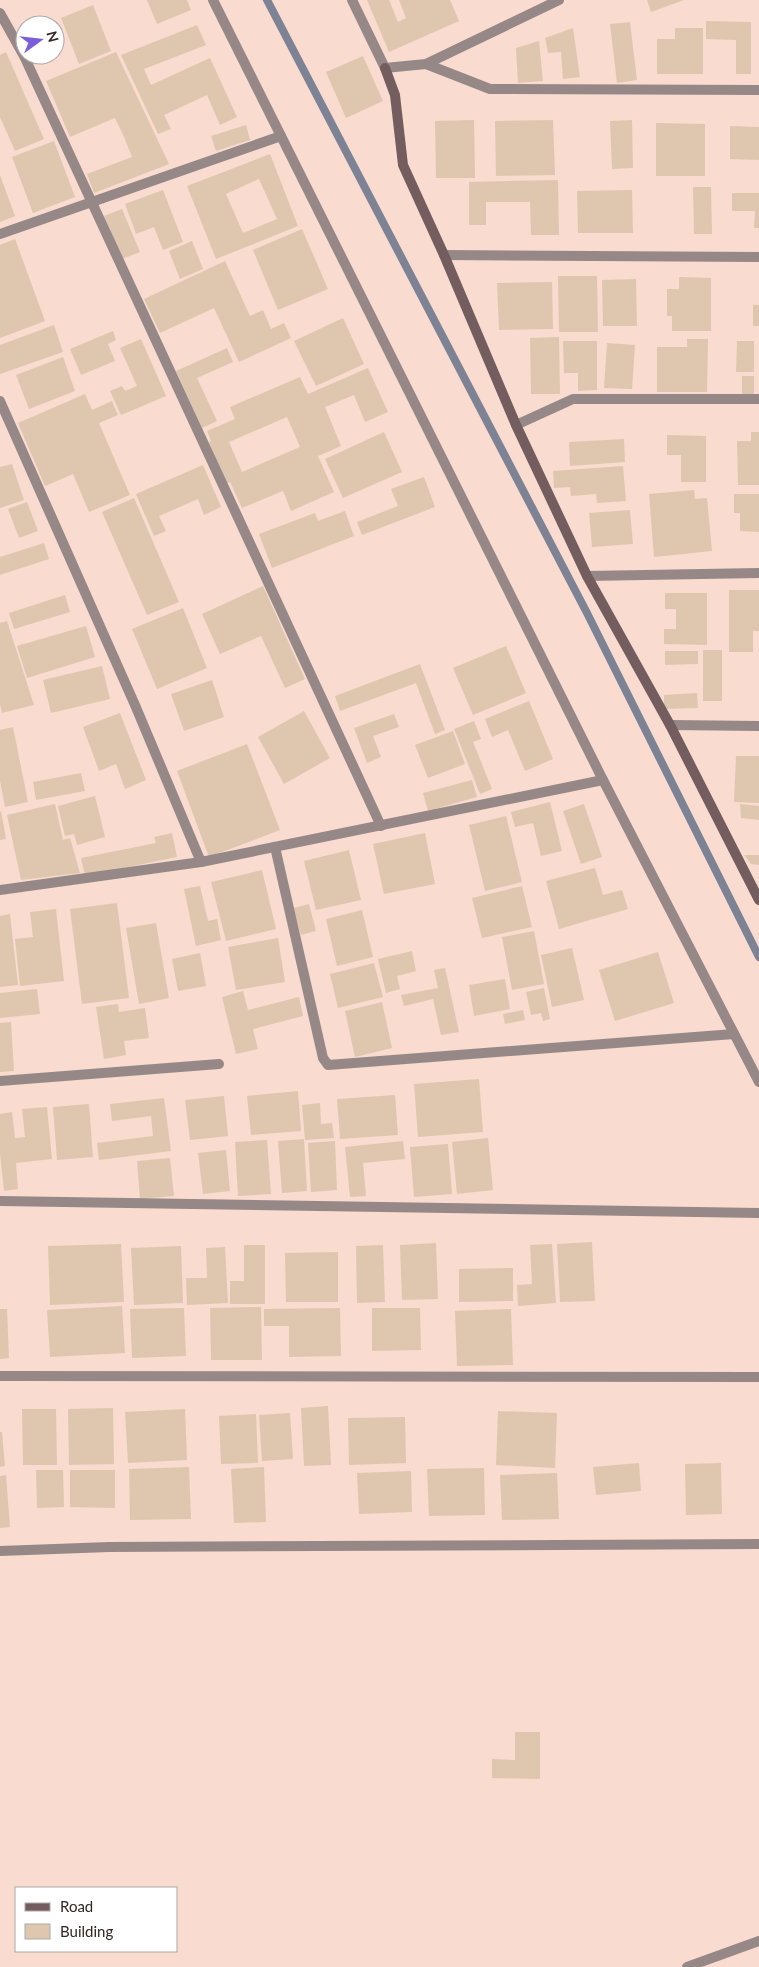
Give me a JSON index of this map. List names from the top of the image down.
{
  "legend": ["Road", "Building"],
  "north": "right"
}
